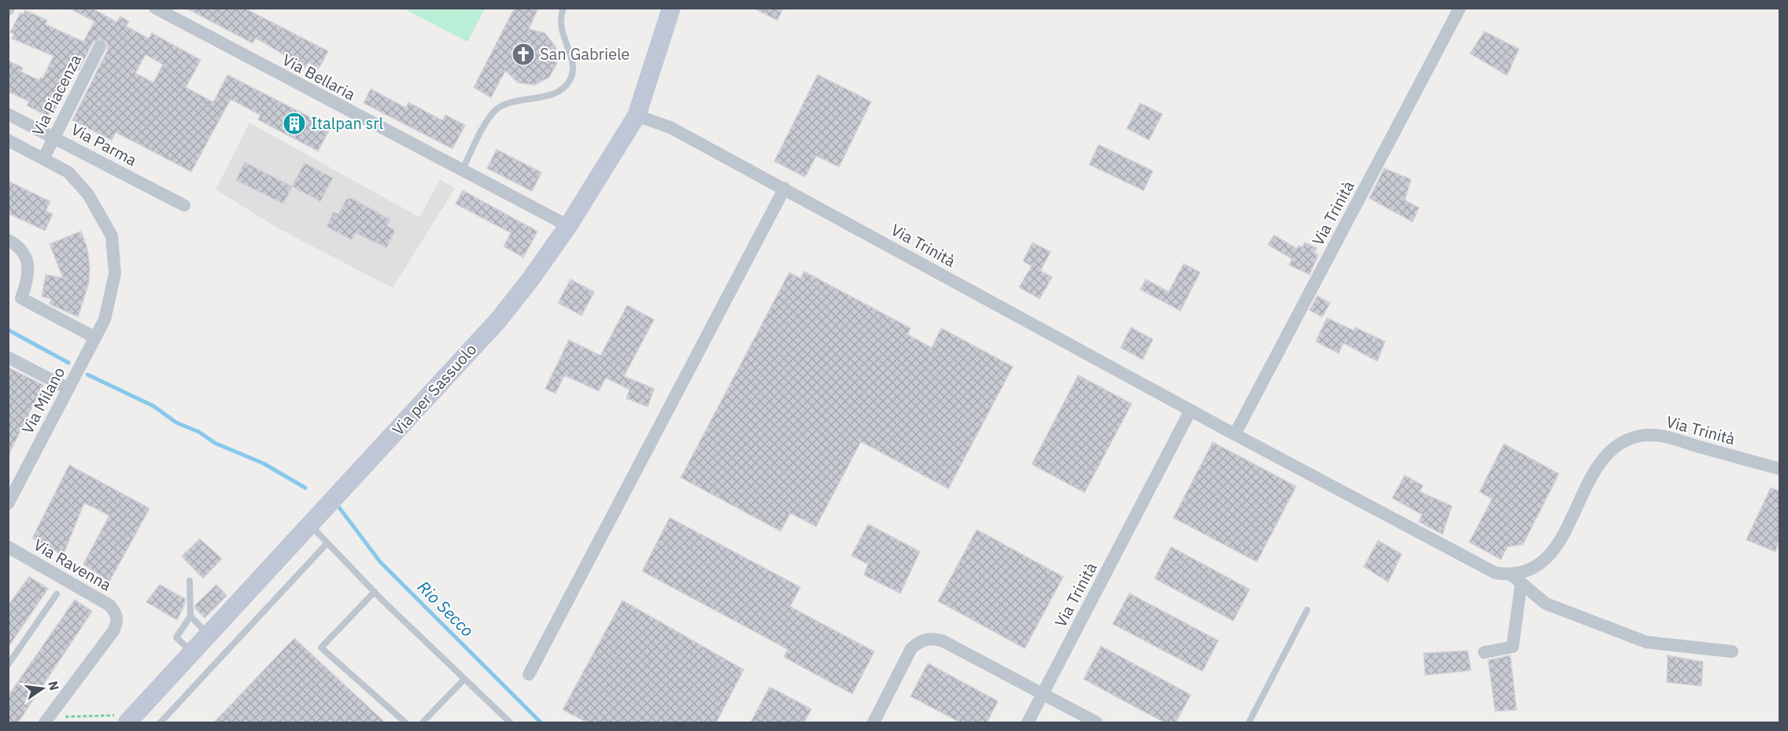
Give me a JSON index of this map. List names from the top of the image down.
{
  "streets": {
    "main road": ["Via per Sassuolo"],
    "street": [
      "Via Bellaria",
      "Via Piacenza",
      "Via Parma",
      "Via Trinità",
      "Via Milano",
      "Via Ravenna"
    ]
  },
  "crossings": [
    ["Via Bellaria", "Via per Sassuolo"],
    ["Via Piacenza", "Via Parma"],
    ["Via Piacenza", "Via Milano"],
    ["Via Trinità", "Via per Sassuolo"]
  ],
  "water": ["Rio Secco"],
  "places": {
    "church": ["San Gabriele"],
    "building": ["Italpan srl"]
  },
  "north": "right"
}
